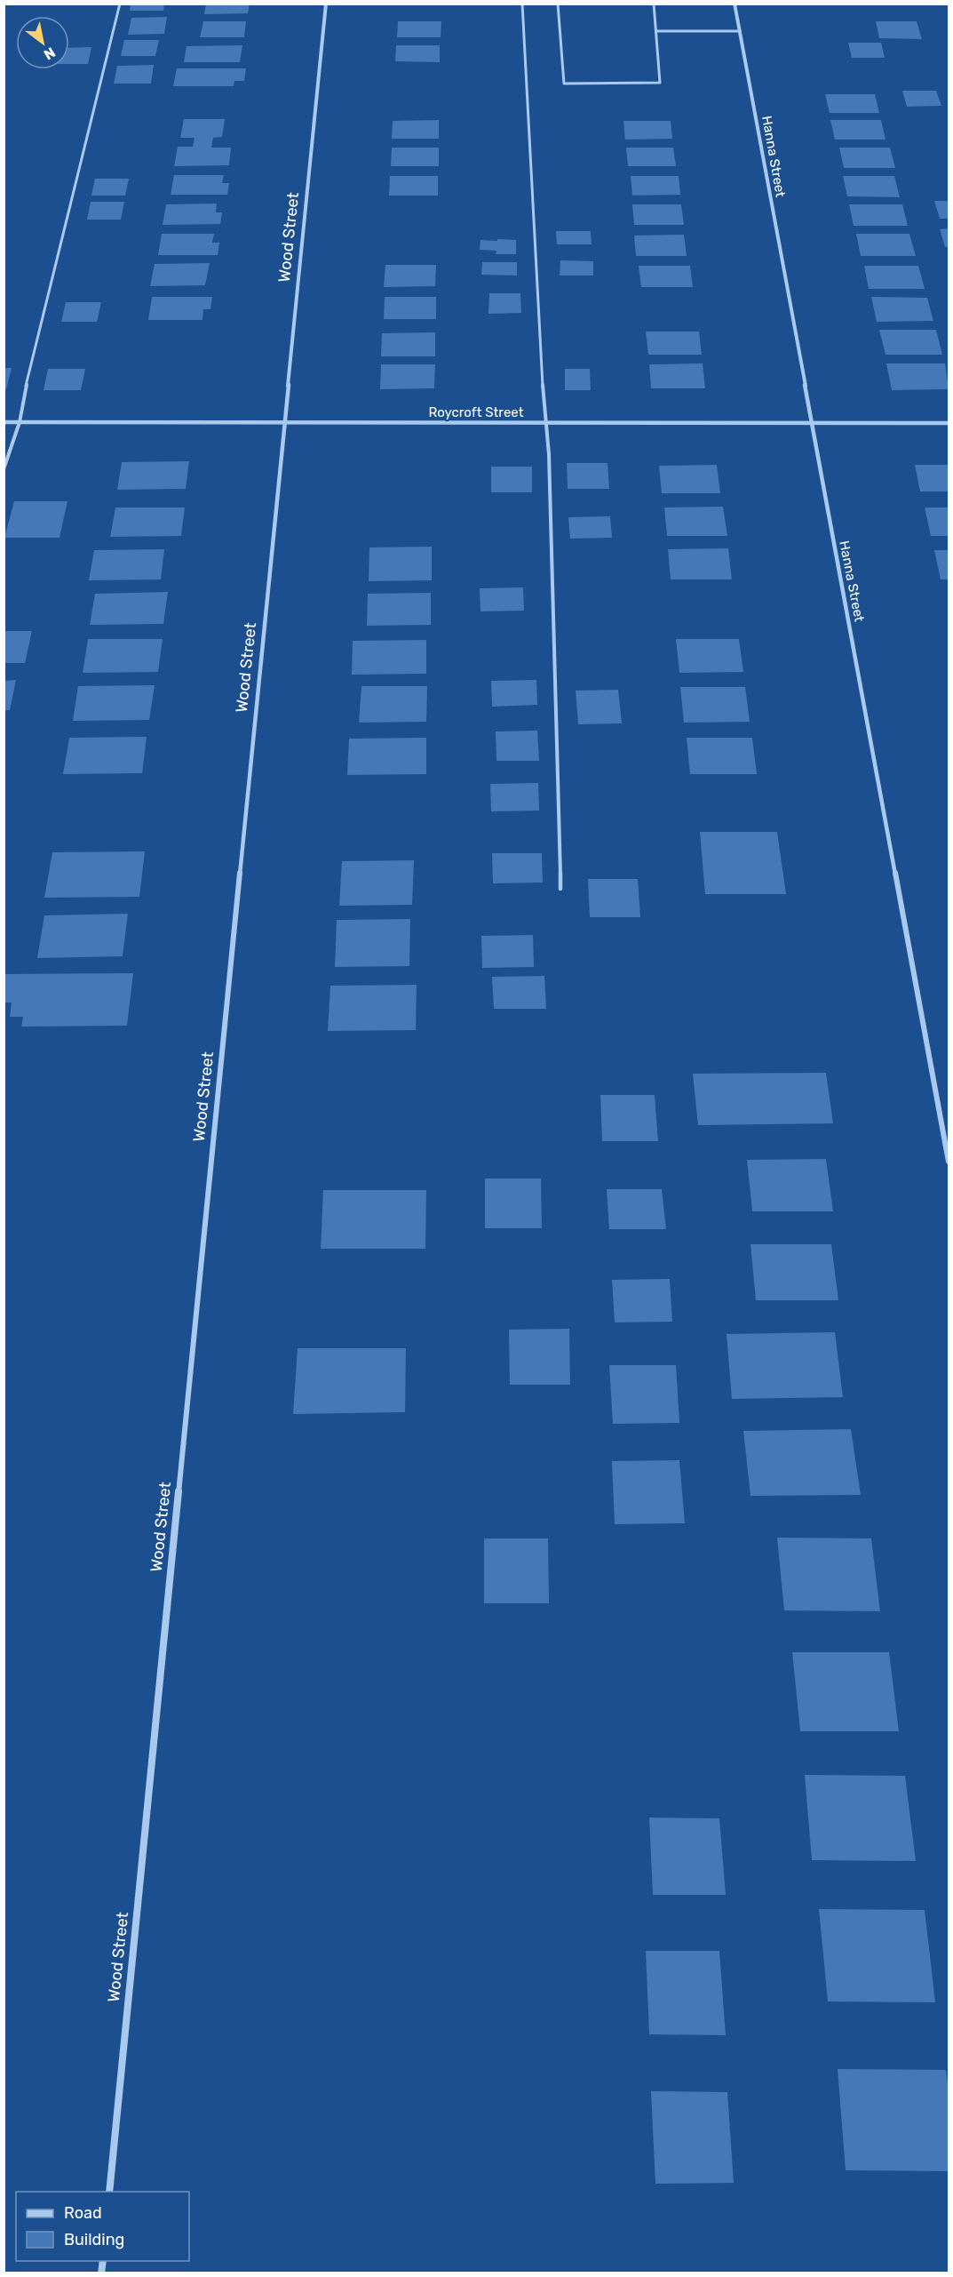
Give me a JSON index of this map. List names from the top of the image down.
{
  "streets": {
    "street": ["Hanna Street", "Wood Street", "Roycroft Street"]
  },
  "crossings": [
    ["Hanna Street", "Roycroft Street"],
    ["Wood Street", "Roycroft Street"]
  ],
  "legend": ["Road", "Building"],
  "north": "bottom right"
}
